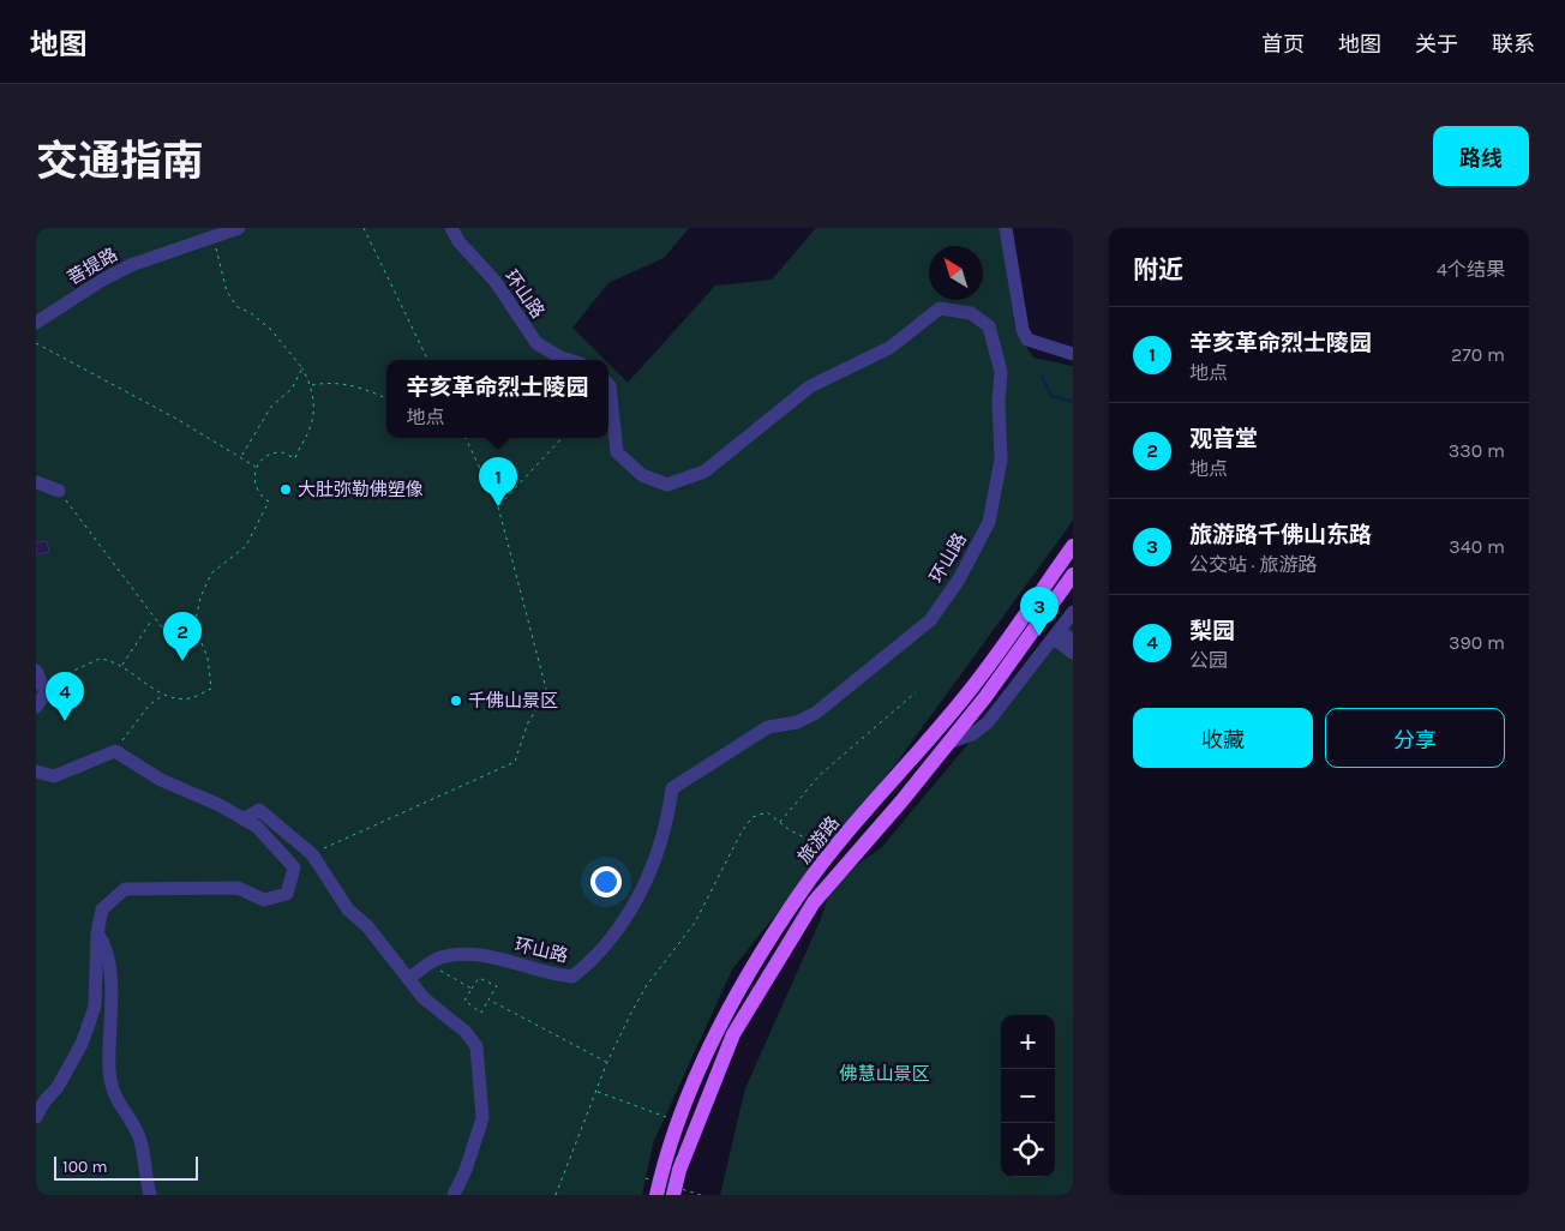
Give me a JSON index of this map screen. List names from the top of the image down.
{
  "streets": {
    "main road": ["旅游路"],
    "street": ["菩提路", "环山路"]
  },
  "parks": ["佛慧山景区"],
  "places": ["大肚弥勒佛塑像", "千佛山景区"],
  "scale_bar": "100 m",
  "north": "top left",
  "page": {
    "header": "地图",
    "nav": [
      "首页",
      "地图",
      "关于",
      "联系"
    ],
    "title": "交通指南",
    "buttons": [
      "路线",
      ["收藏", "分享"]
    ],
    "heading": ["附近", "4个结果"],
    "list": [
      {
        "mark": "1",
        "name": "辛亥革命烈士陵园",
        "note": "地点",
        "value": "270 m"
      },
      {
        "mark": "2",
        "name": "观音堂",
        "note": "地点",
        "value": "330 m"
      },
      {
        "mark": "3",
        "name": "旅游路千佛山东路",
        "note": "公交站 · 旅游路",
        "value": "340 m"
      },
      {
        "mark": "4",
        "name": "梨园",
        "note": "公园",
        "value": "390 m"
      }
    ],
    "popup": ["辛亥革命烈士陵园", "地点"],
    "pins": [
      "1",
      "3",
      "2",
      "4"
    ],
    "map_buttons": ["+", "−"],
    "scale": "100 m"
  }
}
